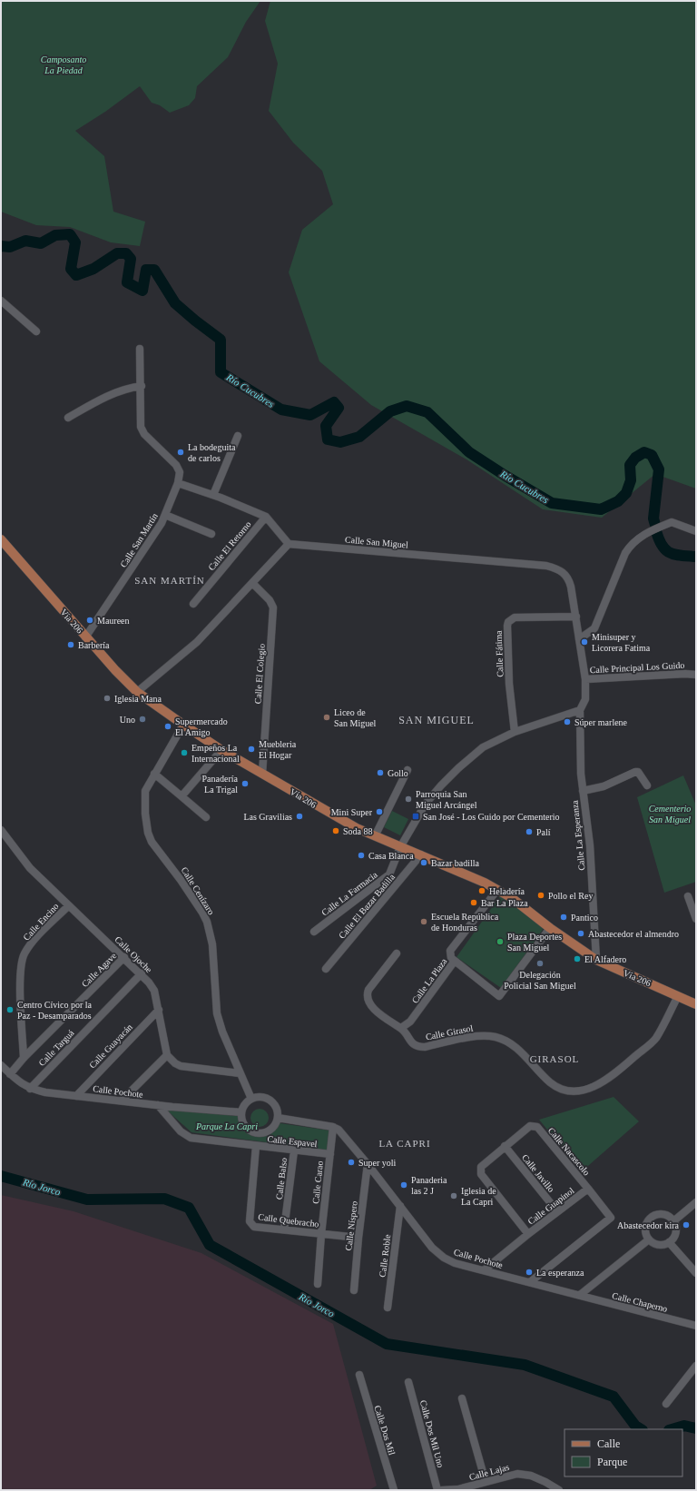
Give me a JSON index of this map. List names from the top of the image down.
{
  "streets": {
    "main road": ["Vía 206"],
    "street": [
      "Calle San Martín",
      "Calle San Miguel",
      "Calle El Retorno",
      "Calle Fátima",
      "Calle Principal Los Guido",
      "Calle El Colegio",
      "Calle La Esperanza",
      "Calle Cenízaro",
      "Calle La Farmacia",
      "Calle El Bazar Badilla",
      "Calle Encino",
      "Calle Ojoche",
      "Calle Agave",
      "Calle La Plaza",
      "Calle Girasol",
      "Calle Guayacán",
      "Calle Targuá",
      "Calle Pochote",
      "Calle Espavel",
      "Calle Nacascolo",
      "Calle Javillo",
      "Calle Balso",
      "Calle Carao",
      "Calle Guapinol",
      "Calle Quebracho",
      "Calle Níspero",
      "Calle Roble",
      "Calle Chaperno",
      "Calle Dos Mil",
      "Calle Dos Mil Uno",
      "Calle Lajas"
    ]
  },
  "crossings": [
    ["Calle San Martín", "Vía 206"],
    ["Calle San Miguel", "Calle Fátima"],
    ["Calle San Miguel", "Calle Principal Los Guido"],
    ["Vía 206", "Calle El Colegio"],
    ["Vía 206", "Calle La Esperanza"],
    ["Vía 206", "Calle Cenízaro"],
    ["Vía 206", "Calle La Farmacia"],
    ["Vía 206", "Calle El Bazar Badilla"],
    ["Vía 206", "Calle La Plaza"],
    ["Vía 206", "Calle Girasol"],
    ["Calle Principal Los Guido", "Calle La Esperanza"],
    ["Calle Cenízaro", "Calle Pochote"],
    ["Calle Encino", "Calle Ojoche"],
    ["Calle Encino", "Calle Agave"],
    ["Calle Ojoche", "Calle Agave"],
    ["Calle Ojoche", "Calle Guayacán"],
    ["Calle Ojoche", "Calle Targuá"],
    ["Calle Agave", "Calle Pochote"],
    ["Calle La Plaza", "Calle Girasol"],
    ["Calle Guayacán", "Calle Pochote"],
    ["Calle Targuá", "Calle Pochote"],
    ["Calle Pochote", "Calle Espavel"],
    ["Calle Pochote", "Calle Carao"],
    ["Calle Pochote", "Calle Guapinol"],
    ["Calle Pochote", "Calle Níspero"],
    ["Calle Pochote", "Calle Roble"],
    ["Calle Pochote", "Calle Chaperno"],
    ["Calle Espavel", "Calle Balso"],
    ["Calle Espavel", "Calle Carao"],
    ["Calle Espavel", "Calle Quebracho"],
    ["Calle Nacascolo", "Calle Javillo"],
    ["Calle Nacascolo", "Calle Guapinol"],
    ["Calle Javillo", "Calle Guapinol"],
    ["Calle Balso", "Calle Quebracho"],
    ["Calle Carao", "Calle Quebracho"],
    ["Calle Quebracho", "Calle Níspero"]
  ],
  "districts": [
    "SAN MARTÍN",
    "SAN MIGUEL",
    "GIRASOL",
    "LA CAPRI"
  ],
  "water": ["Río Cucubres", "Río Jorco"],
  "parks": ["Camposanto La Piedad", "Cementerio San Miguel", "Parque La Capri"],
  "places": {
    "other": [
      "La bodeguita de carlos",
      "Maureen",
      "Minisuper y Licorera Fatima",
      "Barbería",
      "Iglesia Mana",
      "Liceo de San Miguel",
      "Uno",
      "Súper marlene",
      "Supermercado El Amigo",
      "Muebleria El Hogar",
      "Empeños La Internacional",
      "Gollo",
      "Panadería La Trigal",
      "Parroquia San Miguel Arcángel",
      "Mini Super",
      "Las Gravilias",
      "Soda 88",
      "Palí",
      "Casa Blanca",
      "Bazar badilla",
      "Heladería",
      "Pollo el Rey",
      "Bar La Plaza",
      "Pantico",
      "Escuela República de Honduras",
      "Abastecedor el almendro",
      "Plaza Deportes San Miguel",
      "El Alfadero",
      "Delegación Policial San Miguel",
      "Centro Cívico por la Paz - Desamparados",
      "Super yoli",
      "Panaderia las 2 J",
      "Iglesia de La Capri",
      "Abastecedor kira",
      "La esperanza"
    ],
    "transit": ["San José - Los Guido por Cementerio"]
  },
  "legend": ["Calle", "Parque"]
}
